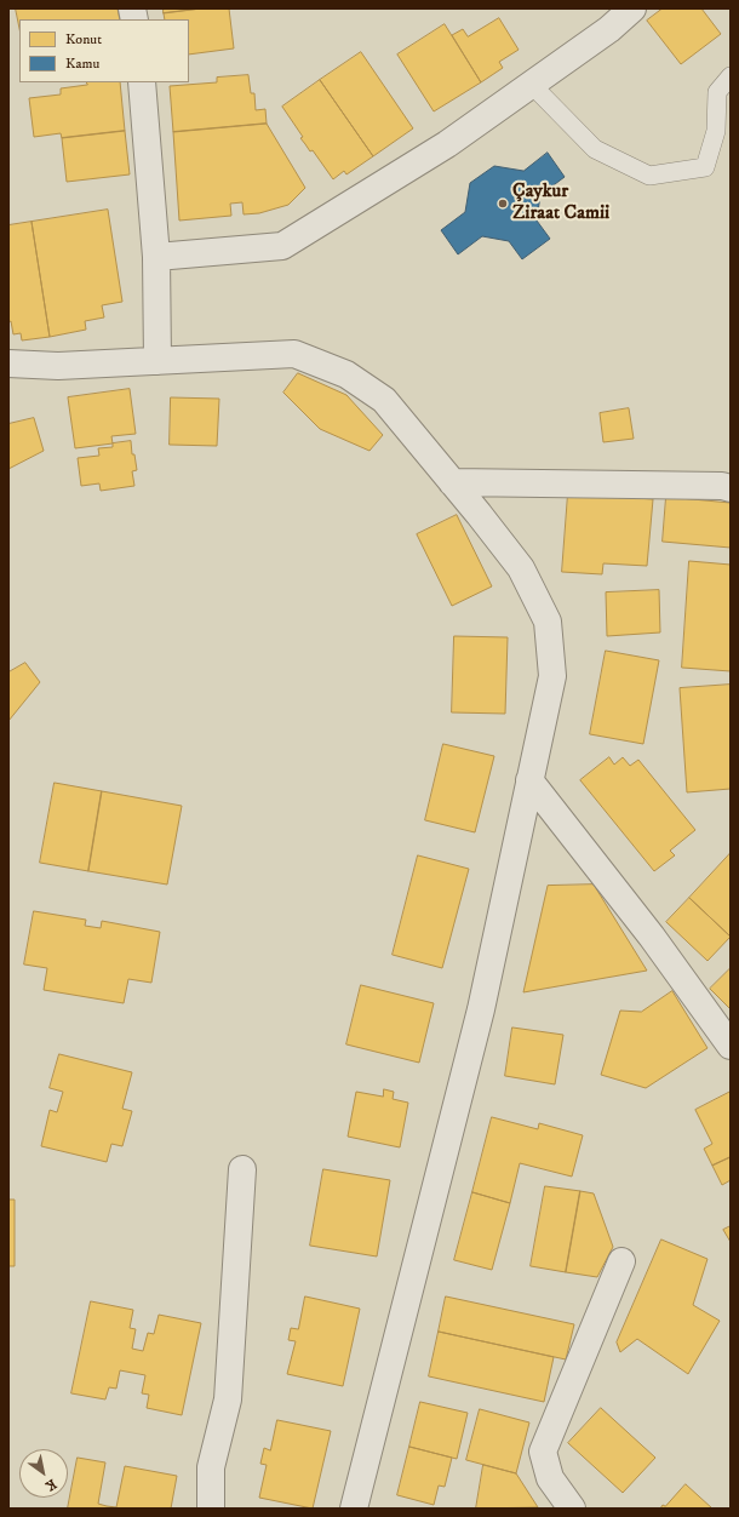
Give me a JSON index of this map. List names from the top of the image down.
{
  "places": ["Çaykur Ziraat Camii"],
  "legend": ["Konut", "Kamu"],
  "north": "bottom right"
}
